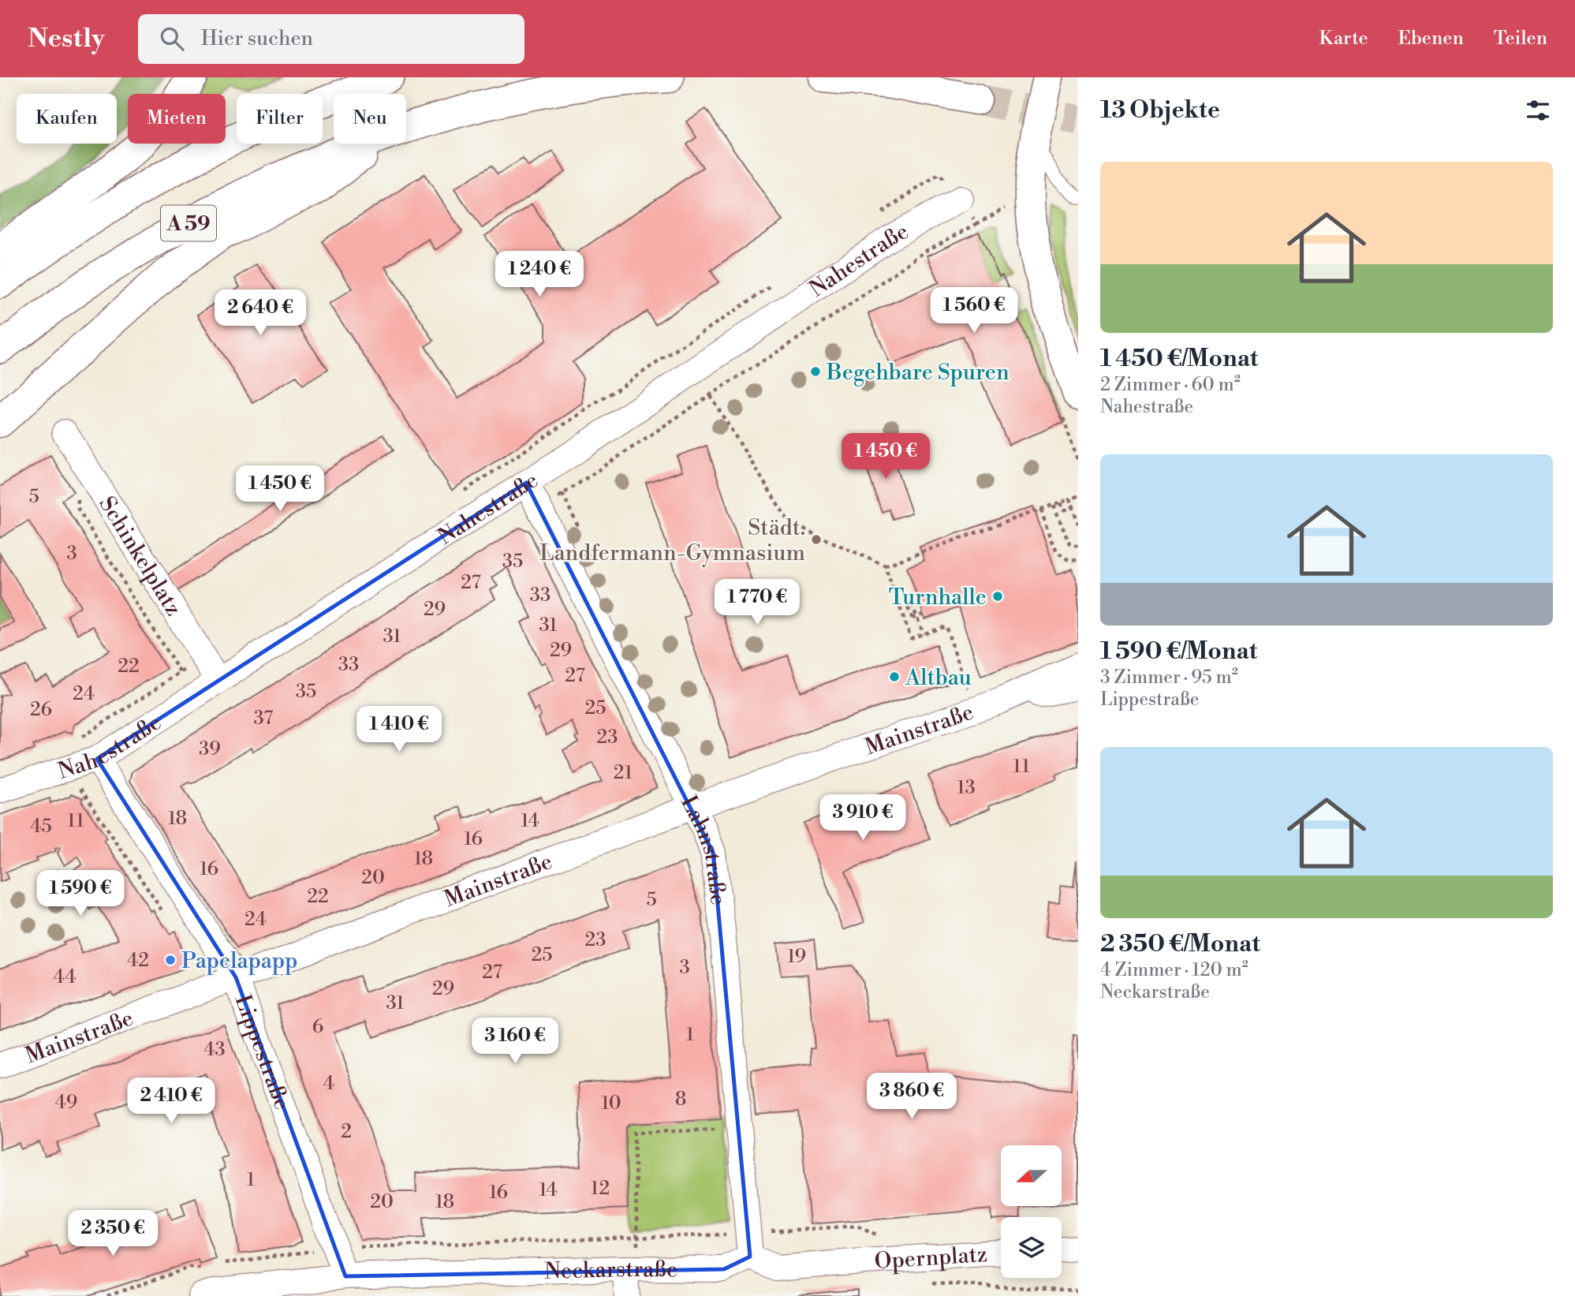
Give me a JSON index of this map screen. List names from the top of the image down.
{
  "streets": {
    "main road": ["A 59"],
    "street": [
      "Nahestraße",
      "Schinkelplatz",
      "Mainstraße",
      "Lahnstraße",
      "Lippestraße",
      "Opernplatz",
      "Neckarstraße"
    ]
  },
  "crossings": [
    ["Nahestraße", "Schinkelplatz"],
    ["Nahestraße", "Lahnstraße"],
    ["Nahestraße", "Lippestraße"],
    ["Mainstraße", "Lahnstraße"],
    ["Mainstraße", "Lippestraße"],
    ["Lahnstraße", "Opernplatz"],
    ["Lahnstraße", "Neckarstraße"],
    ["Lippestraße", "Neckarstraße"],
    ["Opernplatz", "Neckarstraße"]
  ],
  "places": [
    "Begehbare Spuren",
    "Städt. Landfermann-Gymnasium",
    "Turnhalle",
    "Altbau",
    "Papelapapp"
  ],
  "house_numbers": [
    "5",
    "3",
    "35",
    "27",
    "33",
    "29",
    "31",
    "31",
    "29",
    "33",
    "22",
    "27",
    "35",
    "24",
    "25",
    "26",
    "37",
    "23",
    "39",
    "11",
    "21",
    "13",
    "18",
    "11",
    "14",
    "45",
    "16",
    "18",
    "16",
    "20",
    "22",
    "5",
    "24",
    "23",
    "25",
    "19",
    "42",
    "3",
    "27",
    "44",
    "29",
    "31",
    "6",
    "1",
    "43",
    "4",
    "8",
    "49",
    "10",
    "2",
    "1",
    "12",
    "14",
    "16",
    "20",
    "18"
  ],
  "north": "left",
  "page": {
    "header": "Nestly",
    "search": "Hier suchen",
    "nav": ["Karte", "Ebenen", "Teilen"],
    "heading": "13 Objekte",
    "chip": [
      "Kaufen",
      "Mieten",
      "Filter",
      "Neu"
    ],
    "list": [
      {
        "name": "1 450 €/Monat",
        "note": "2 Zimmer · 60 m² · Nahestraße"
      },
      {
        "name": "1 590 €/Monat",
        "note": "3 Zimmer · 95 m² · Lippestraße"
      },
      {
        "name": "2 350 €/Monat",
        "note": "4 Zimmer · 120 m² · Neckarstraße"
      }
    ],
    "price": [
      "1 240 €",
      "1 560 €",
      "2 640 €",
      "1 450 €",
      "1 450 €",
      "1 770 €",
      "1 410 €",
      "3 910 €",
      "1 590 €",
      "3 160 €",
      "3 860 €",
      "2 410 €",
      "2 350 €"
    ]
  }
}
